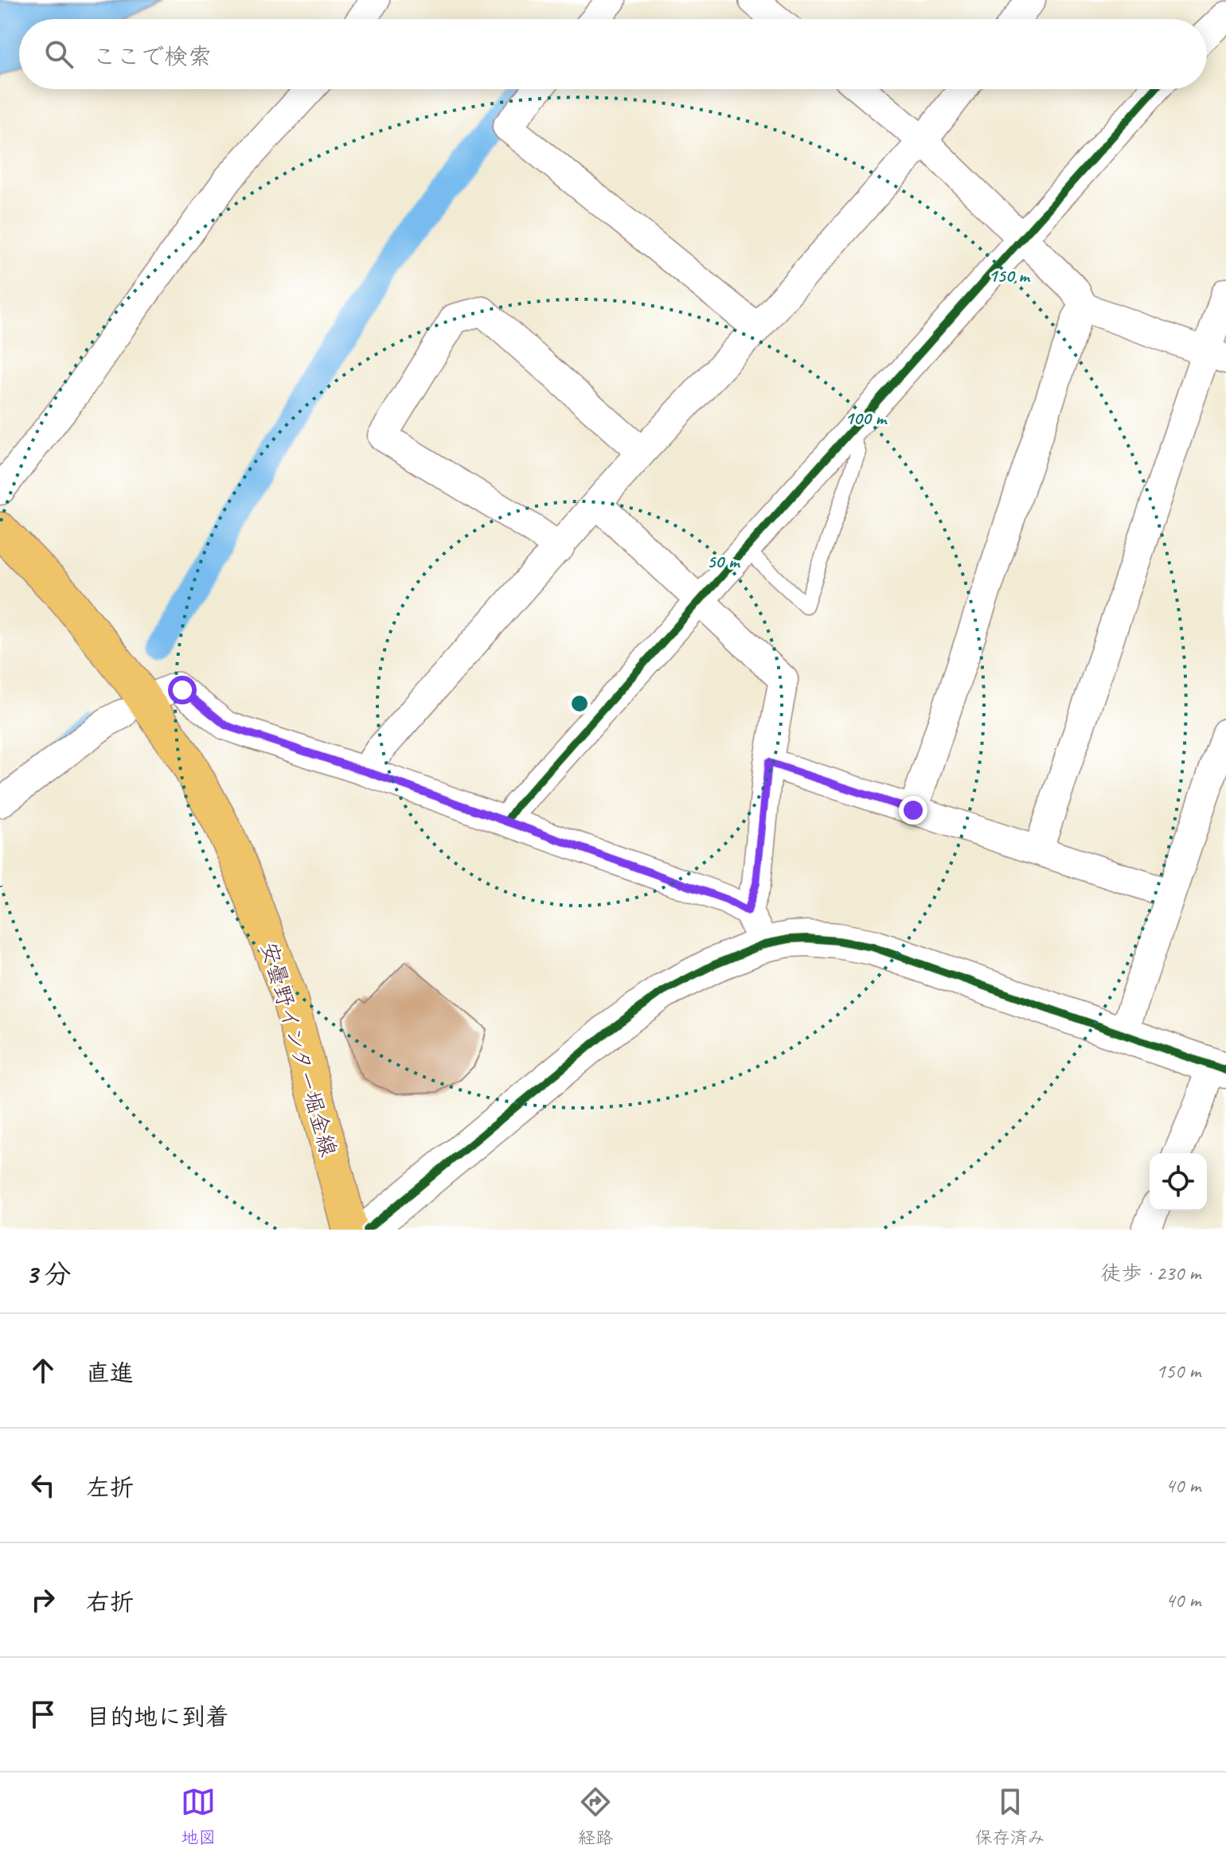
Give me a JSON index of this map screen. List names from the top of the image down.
{
  "streets": {
    "main road": ["安曇野インター堀金線"]
  },
  "page": {
    "search": "ここで検索",
    "heading": ["3 分", "徒歩 · 230 m"],
    "list": [
      ["直進", "150 m"],
      ["左折", "40 m"],
      ["右折", "40 m"],
      "目的地に到着"
    ],
    "nav": ["地図", "経路", "保存済み"]
  },
  "rings": ["150 m", "100 m", "50 m"]
}
